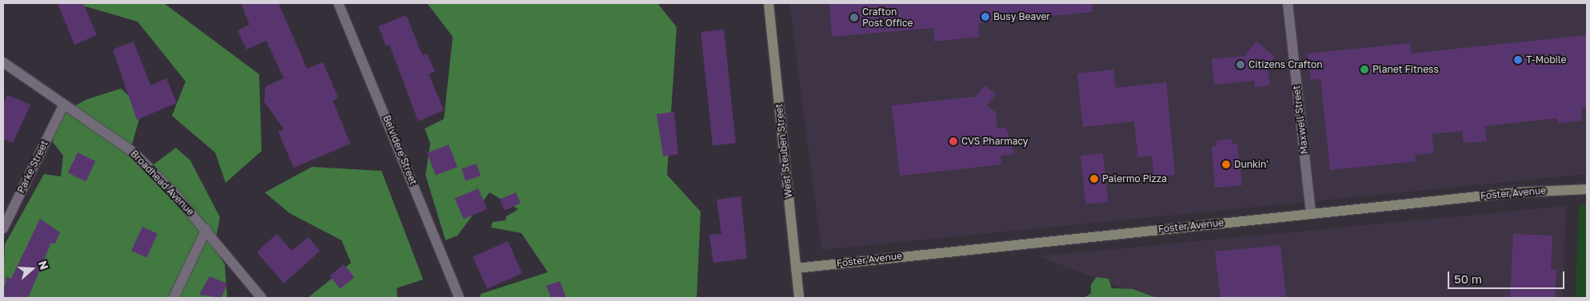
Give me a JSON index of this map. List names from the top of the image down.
{
  "streets": {
    "street": [
      "Maxwell Street",
      "Belvidere Street",
      "West Steuben Street",
      "Parke Street",
      "Broadhead Avenue",
      "Foster Avenue"
    ]
  },
  "crossings": [
    ["Maxwell Street", "Foster Avenue"],
    ["West Steuben Street", "Foster Avenue"],
    ["Parke Street", "Broadhead Avenue"]
  ],
  "places": [
    "Busy Beaver",
    "Crafton Post Office",
    "T-Mobile",
    "Citizens Crafton",
    "Planet Fitness",
    "CVS Pharmacy",
    "Dunkin'",
    "Palermo Pizza"
  ],
  "scale_bar": "50 m",
  "north": "right"
}
